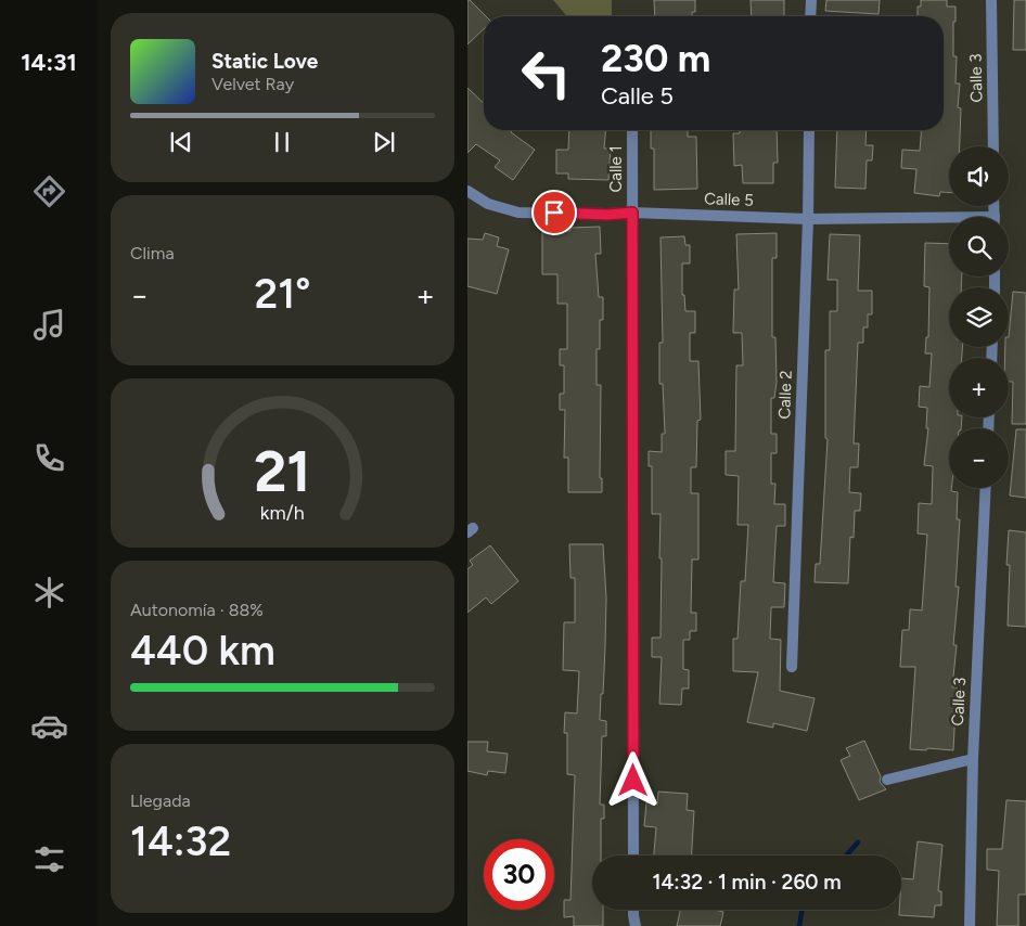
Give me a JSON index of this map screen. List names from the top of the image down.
{
  "streets": {
    "street": [
      "Calle 3",
      "Calle 1",
      "Calle 5",
      "Calle 2"
    ]
  },
  "crossings": [
    ["Calle 1", "Calle 5"],
    ["Calle 5", "Calle 2"]
  ],
  "page": {
    "tabs": "14:31",
    "turn": ["230 m", "Calle 5"],
    "song": ["Static Love", "Velvet Ray"],
    "map_buttons": ["+", "−"],
    "tile": [
      "Clima",
      ["Autonomía · 88%", "440 km"],
      ["Llegada", "14:32"]
    ],
    "heat": ["−", "21°", "+"],
    "limit": "30",
    "trip": "14:32 · 1 min · 260 m",
    "gauge": ["21", "km/h"]
  }
}
